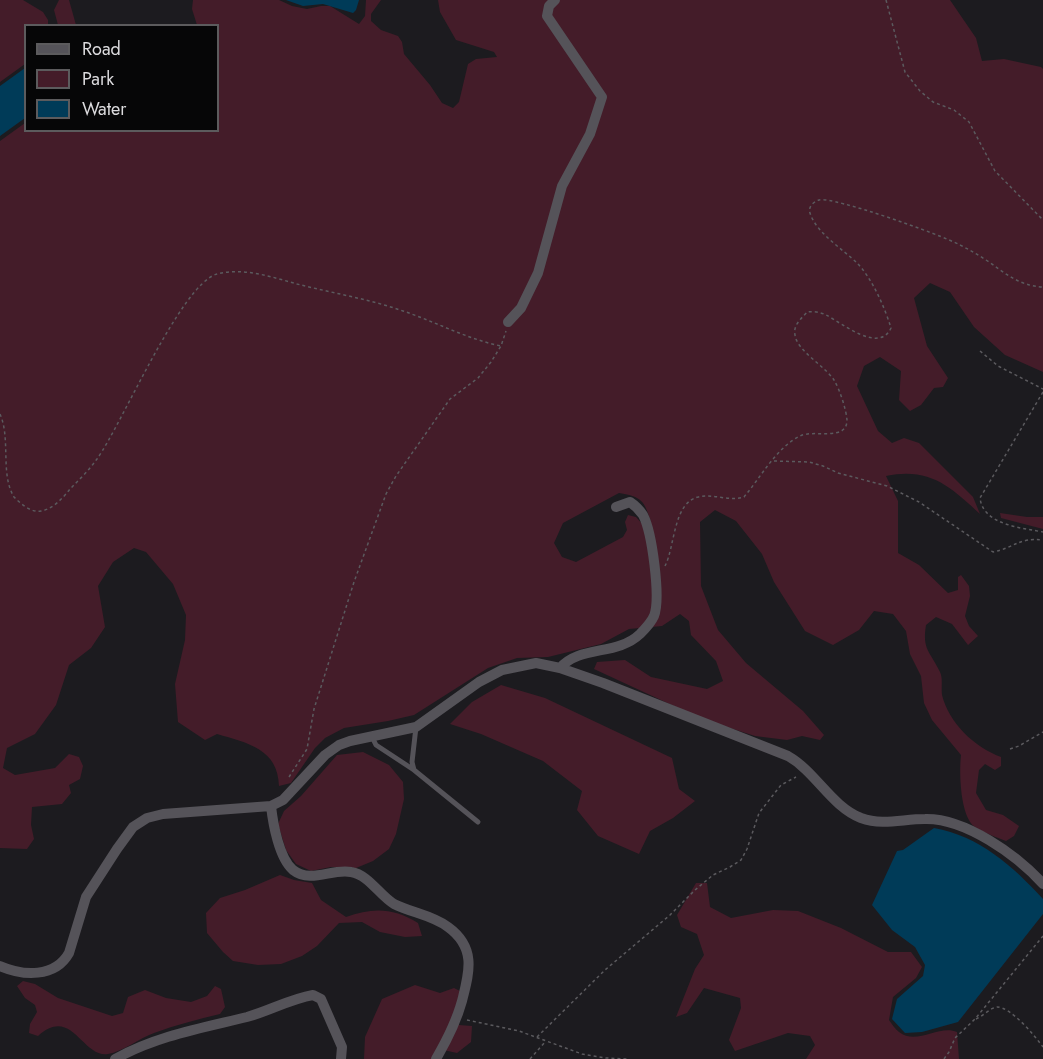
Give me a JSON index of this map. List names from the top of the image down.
{
  "legend": ["Road", "Park", "Water"]
}
